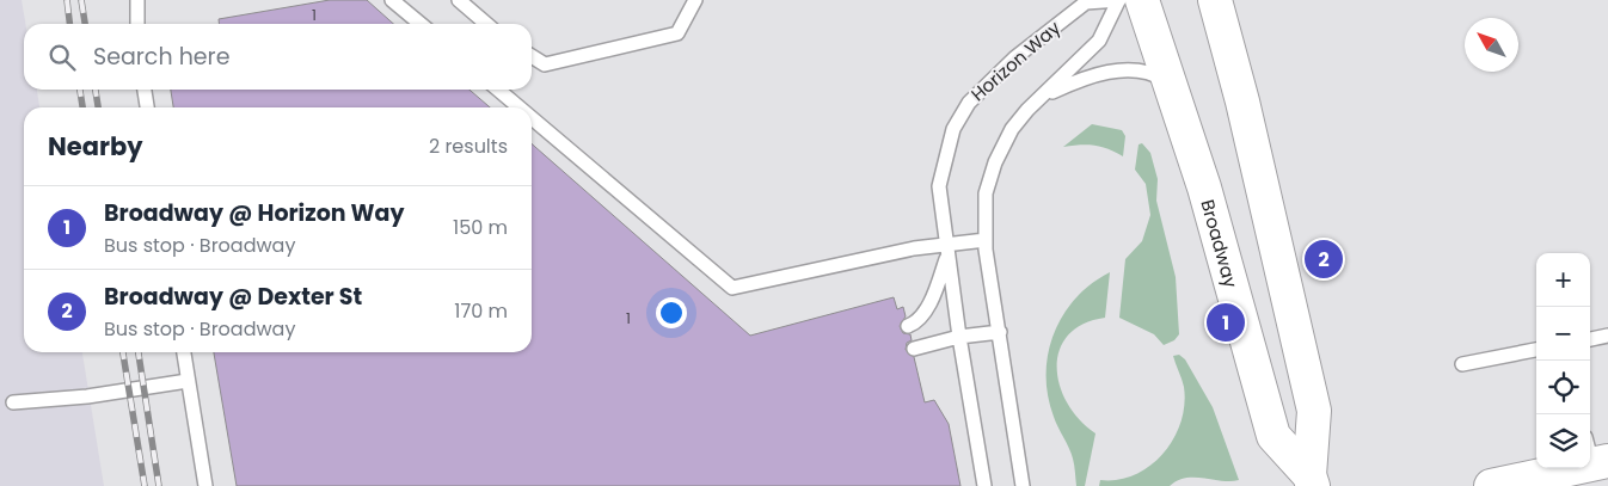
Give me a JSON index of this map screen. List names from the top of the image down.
{
  "streets": {
    "main road": ["Broadway"],
    "lane": ["Horizon Way"]
  },
  "crossings": [
    ["Horizon Way", "Broadway"]
  ],
  "house_numbers": ["1", "1"],
  "north": "top left",
  "page": {
    "search": "Search here",
    "heading": ["Nearby", "2 results"],
    "list": [
      {
        "mark": "1",
        "name": "Broadway @ Horizon Way",
        "note": "Bus stop · Broadway",
        "value": "150 m"
      },
      {
        "mark": "2",
        "name": "Broadway @ Dexter St",
        "note": "Bus stop · Broadway",
        "value": "170 m"
      }
    ],
    "pins": ["2", "1"],
    "map_buttons": ["+", "−"]
  }
}
